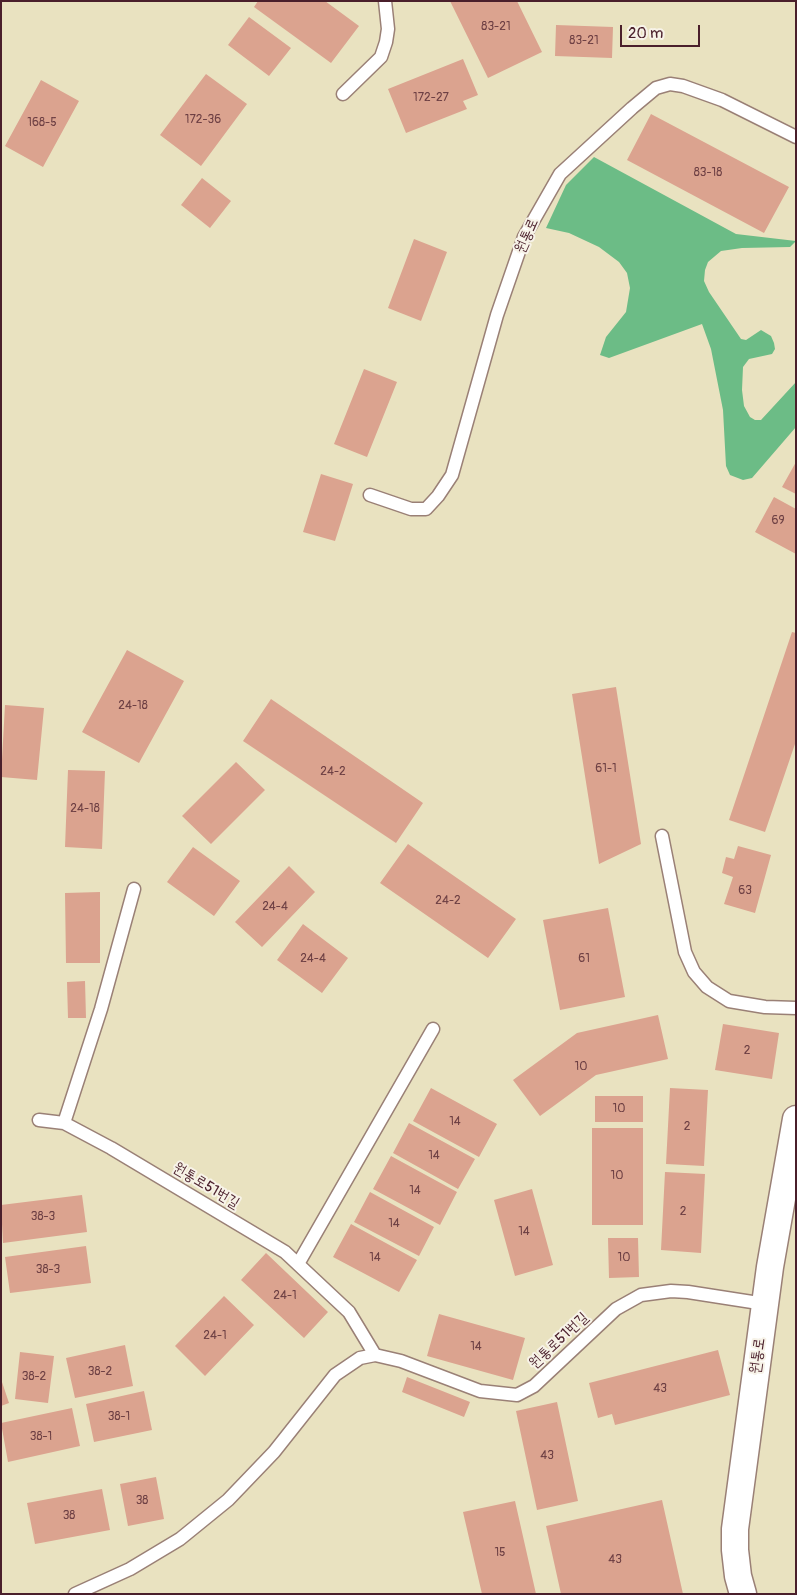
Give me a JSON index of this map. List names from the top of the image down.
{
  "streets": {
    "street": ["원통로"],
    "lane": ["원통로51번길"]
  },
  "crossings": [
    ["원통로", "원통로51번길"]
  ],
  "house_numbers": [
    "83-21",
    "83-21",
    "172-27",
    "172-36",
    "168-5",
    "83-18",
    "69",
    "24-18",
    "61-1",
    "24-2",
    "24-18",
    "63",
    "24-2",
    "24-4",
    "24-4",
    "61",
    "2",
    "10",
    "10",
    "14",
    "2",
    "14",
    "10",
    "14",
    "2",
    "38-3",
    "14",
    "14",
    "14",
    "10",
    "38-3",
    "24-1",
    "24-1",
    "14",
    "38-2",
    "38-2",
    "43",
    "38-1",
    "38-1",
    "43",
    "38",
    "38",
    "15",
    "43"
  ],
  "scale_bar": "20 m"
}
